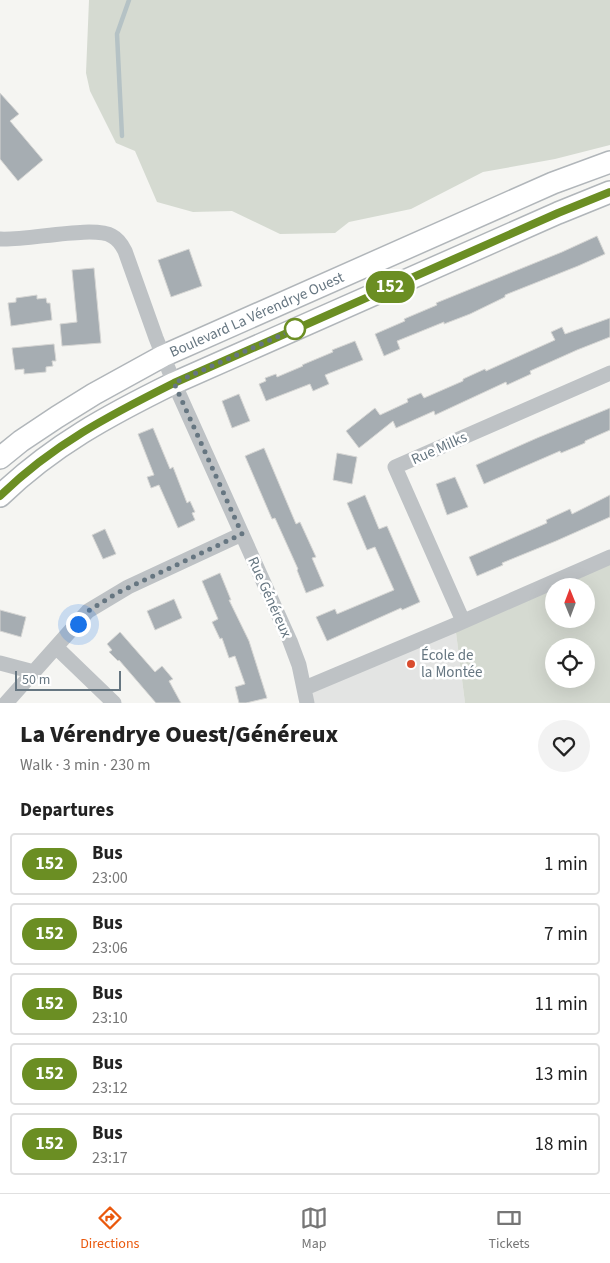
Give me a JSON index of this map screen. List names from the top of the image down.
{
  "streets": {
    "main road": ["Boulevard La Vérendrye Ouest"],
    "street": ["Rue Milks", "Rue Généreux"]
  },
  "crossings": [
    ["Boulevard La Vérendrye Ouest", "Rue Généreux"]
  ],
  "places": ["École de la Montée"],
  "lines": ["bus line 152"],
  "scale_bar": "50 m",
  "north": "top",
  "page": {
    "on_map": "152",
    "scale": "50 m",
    "heading": [
      ["La Vérendrye Ouest/Généreux", "Walk · 3 min · 230 m"],
      "Departures"
    ],
    "list": [
      {
        "mark": "152",
        "name": "Bus",
        "note": "23:00",
        "value": "1 min"
      },
      {
        "mark": "152",
        "name": "Bus",
        "note": "23:06",
        "value": "7 min"
      },
      {
        "mark": "152",
        "name": "Bus",
        "note": "23:10",
        "value": "11 min"
      },
      {
        "mark": "152",
        "name": "Bus",
        "note": "23:12",
        "value": "13 min"
      },
      {
        "mark": "152",
        "name": "Bus",
        "note": "23:17",
        "value": "18 min"
      }
    ],
    "tabs": ["Directions", "Map", "Tickets"]
  }
}
